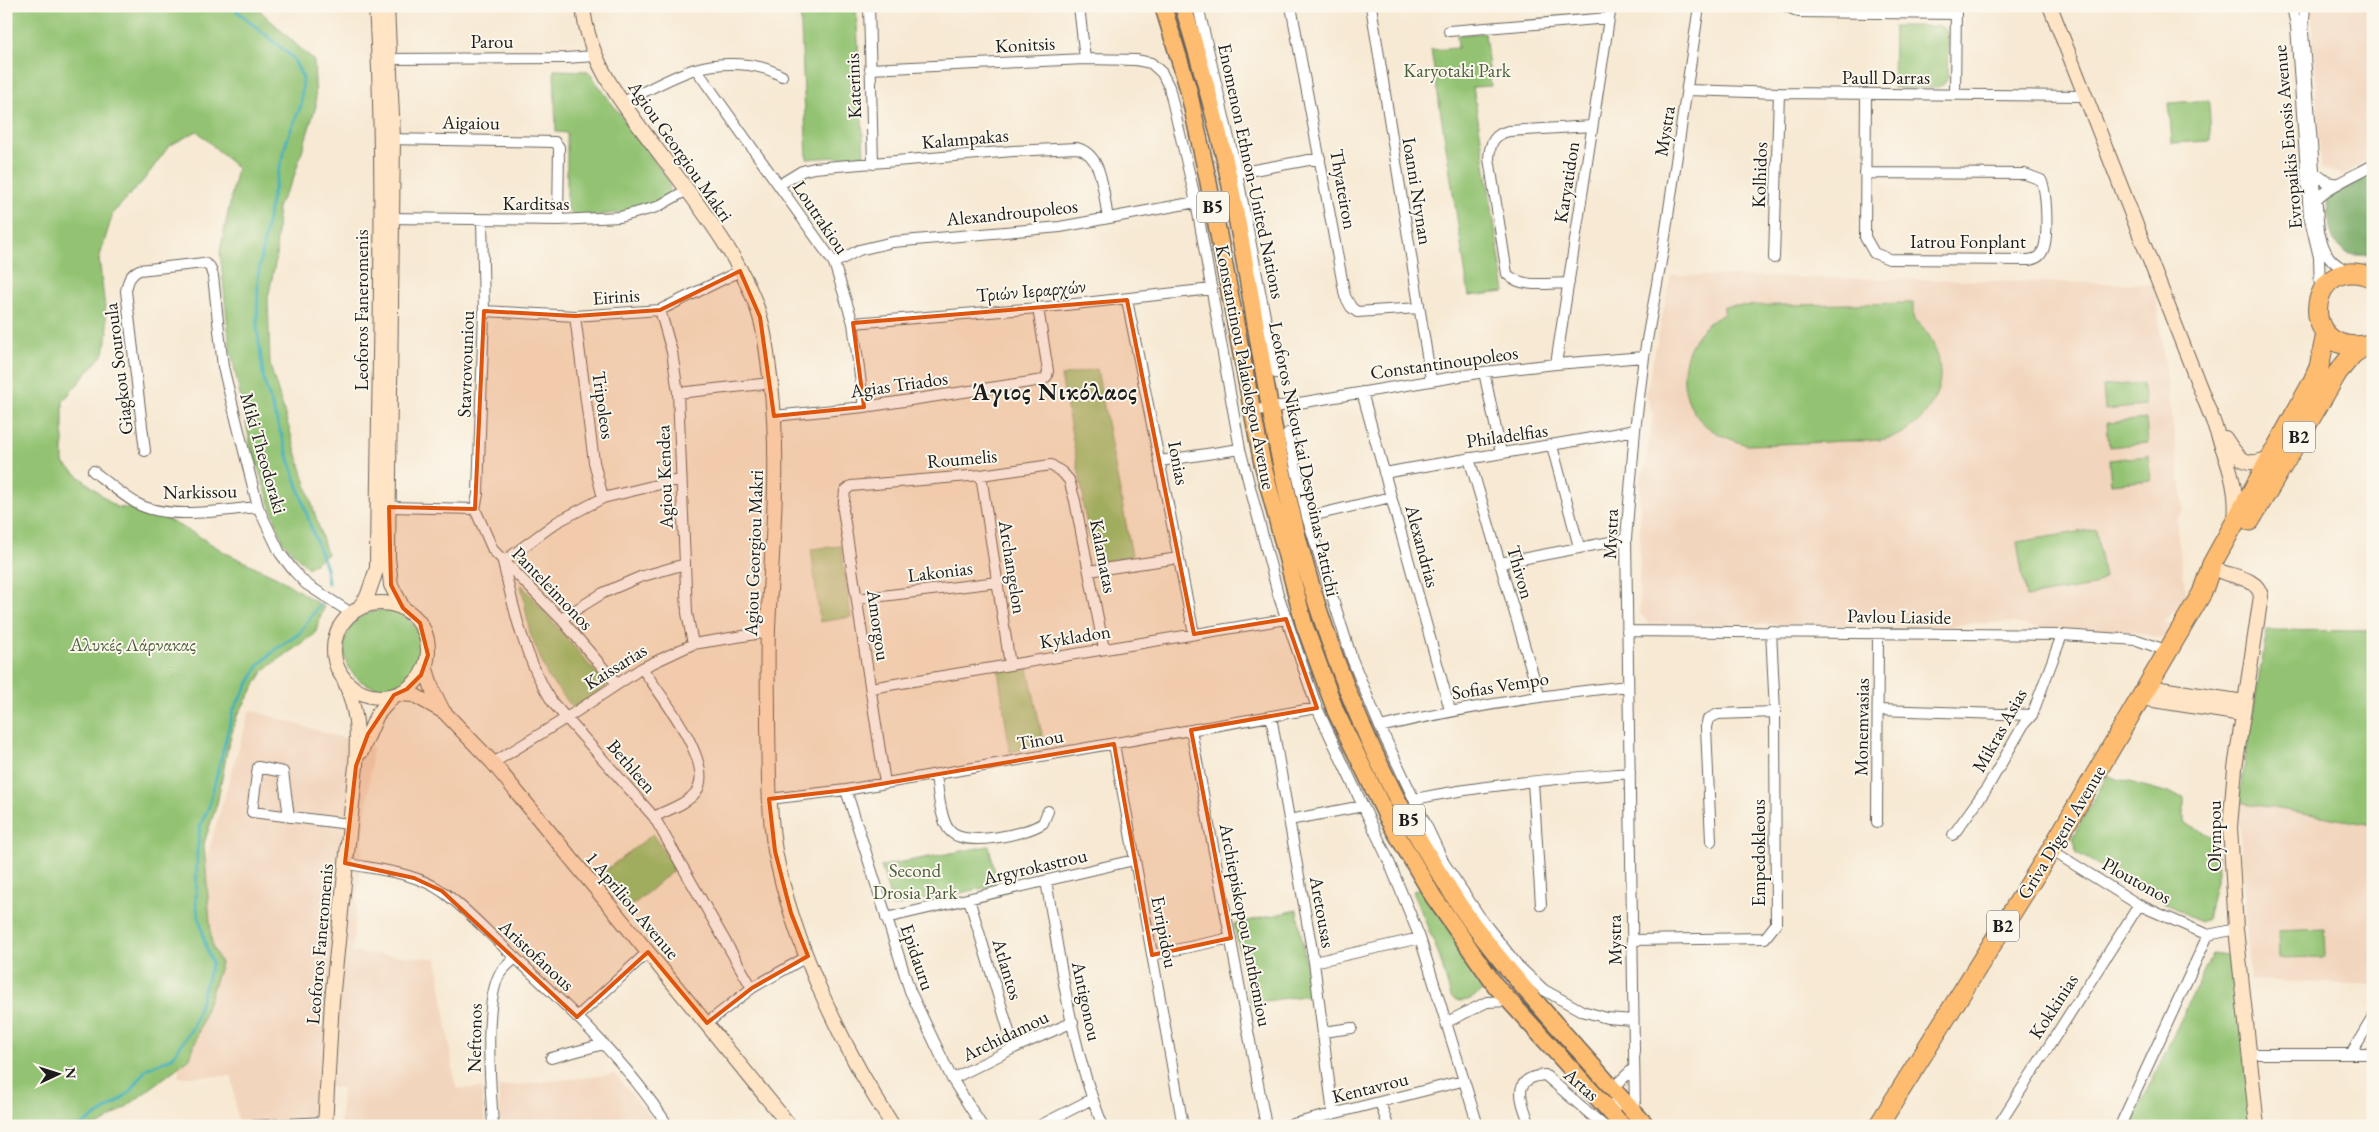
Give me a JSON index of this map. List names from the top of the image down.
{
  "streets": {
    "highway": ["B2", "Griva Digeni Avenue"],
    "main road": [
      "Agiou Georgiou Makri",
      "B5",
      "Leoforos Faneromenis",
      "Leoforos Nikou kai Despoinas Pattichi",
      "Olympou",
      "1 Apriliou Avenue"
    ],
    "street": [
      "Parou",
      "Konitsis",
      "Paull Darras",
      "Katerinis",
      "Aigaiou",
      "Mystra",
      "Evropaikis Enosis Avenue",
      "Kalampakas",
      "Enomenon Ethnon-United Nations",
      "Kolhidos",
      "Karyatidon",
      "Thyateiron",
      "Ioanni Ntynan",
      "Karditsas",
      "Alexandroupoleos",
      "Loutrakiou",
      "Iatrou Fonplant",
      "Τριών Ιεραρχών",
      "Eirinis",
      "Constantinoupoleos",
      "Stavrovouniou",
      "Konstantinou Palaiologou Avenue",
      "Giagkou Souroula",
      "Agias Triados",
      "Tripoleos",
      "Philadelfias",
      "Miki Theodoraki",
      "Roumelis",
      "Ionias",
      "Agiou Kendea",
      "Narkissou",
      "Alexandrias",
      "Kalamatas",
      "Archangelon",
      "Lakonias",
      "Thivon",
      "Panteleimonos",
      "Pavlou Liaside",
      "Amorgou",
      "Kykladon",
      "Kaissarias",
      "Sofias Vempo",
      "Monemvasias",
      "Mikras Asias",
      "Tinou",
      "Bethleen",
      "Empedokleous",
      "Argyrokastrou",
      "Ploutonos",
      "Aretousas",
      "Archiepiskopou Anthemiou",
      "Evripidou",
      "Aristofanous",
      "Epidauru",
      "Atlantos",
      "Antigonou",
      "Kokkinias",
      "Archidamou",
      "Neftonos",
      "Artas",
      "Kentavrou"
    ]
  },
  "crossings": [
    ["Parou", "Agiou Georgiou Makri"],
    ["Parou", "Leoforos Faneromenis"],
    ["Konitsis", "Katerinis"],
    ["Konitsis", "Konstantinou Palaiologou Avenue"],
    ["Paull Darras", "Mystra"],
    ["Paull Darras", "Kolhidos"],
    ["Paull Darras", "Iatrou Fonplant"],
    ["Katerinis", "Kalampakas"],
    ["Aigaiou", "Karditsas"],
    ["Aigaiou", "Leoforos Faneromenis"],
    ["Mystra", "Constantinoupoleos"],
    ["Mystra", "Philadelfias"],
    ["Mystra", "Leoforos Nikou kai Despoinas Pattichi"],
    ["Mystra", "Pavlou Liaside"],
    ["Mystra", "Sofias Vempo"],
    ["Mystra", "Empedokleous"],
    ["Kalampakas", "Alexandroupoleos"],
    ["Kalampakas", "Loutrakiou"],
    ["Agiou Georgiou Makri", "Karditsas"],
    ["Agiou Georgiou Makri", "Eirinis"],
    ["Agiou Georgiou Makri", "Agias Triados"],
    ["Agiou Georgiou Makri", "Kaissarias"],
    ["Agiou Georgiou Makri", "Tinou"],
    ["Karyatidon", "Constantinoupoleos"],
    ["Thyateiron", "Ioanni Ntynan"],
    ["Ioanni Ntynan", "Constantinoupoleos"],
    ["Karditsas", "Leoforos Faneromenis"],
    ["Karditsas", "Stavrovouniou"],
    ["Alexandroupoleos", "Loutrakiou"],
    ["Alexandroupoleos", "Konstantinou Palaiologou Avenue"],
    ["Loutrakiou", "Τριών Ιεραρχών"],
    ["Loutrakiou", "Agias Triados"],
    ["Τριών Ιεραρχών", "Konstantinou Palaiologou Avenue"],
    ["Τριών Ιεραρχών", "Agias Triados"],
    ["Τριών Ιεραρχών", "Ionias"],
    ["Eirinis", "Stavrovouniou"],
    ["Eirinis", "Tripoleos"],
    ["Eirinis", "Agiou Kendea"],
    ["Leoforos Faneromenis", "Miki Theodoraki"],
    ["Leoforos Faneromenis", "1 Apriliou Avenue"],
    ["Leoforos Faneromenis", "Aristofanous"],
    ["Constantinoupoleos", "Leoforos Nikou kai Despoinas Pattichi"],
    ["Constantinoupoleos", "Alexandrias"],
    ["Stavrovouniou", "Panteleimonos"],
    ["Konstantinou Palaiologou Avenue", "Kykladon"],
    ["Konstantinou Palaiologou Avenue", "Tinou"],
    ["Konstantinou Palaiologou Avenue", "Kentavrou"],
    ["Giagkou Souroula", "Miki Theodoraki"],
    ["Philadelfias", "Alexandrias"],
    ["Philadelfias", "Thivon"],
    ["Miki Theodoraki", "Narkissou"],
    ["Miki Theodoraki", "1 Apriliou Avenue"],
    ["Roumelis", "Kalamatas"],
    ["Roumelis", "Archangelon"],
    ["Roumelis", "Amorgou"],
    ["Leoforos Nikou kai Despoinas Pattichi", "Artas"],
    ["Ionias", "Kykladon"],
    ["Agiou Kendea", "Kaissarias"],
    ["Alexandrias", "Sofias Vempo"],
    ["Kalamatas", "Kykladon"],
    ["Archangelon", "Lakonias"],
    ["Archangelon", "Kykladon"],
    ["Lakonias", "Amorgou"],
    ["Thivon", "Sofias Vempo"],
    ["Panteleimonos", "Kaissarias"],
    ["Panteleimonos", "Bethleen"],
    ["Pavlou Liaside", "Monemvasias"],
    ["Pavlou Liaside", "Mikras Asias"],
    ["Pavlou Liaside", "Griva Digeni Avenue"],
    ["Pavlou Liaside", "Empedokleous"],
    ["Amorgou", "Kykladon"],
    ["Amorgou", "Tinou"],
    ["Kaissarias", "Bethleen"],
    ["Kaissarias", "1 Apriliou Avenue"],
    ["Tinou", "Aretousas"],
    ["Tinou", "Archiepiskopou Anthemiou"],
    ["Tinou", "Evripidou"],
    ["Tinou", "Epidauru"],
    ["Griva Digeni Avenue", "Olympou"],
    ["Griva Digeni Avenue", "Ploutonos"],
    ["Argyrokastrou", "Evripidou"],
    ["Argyrokastrou", "Epidauru"],
    ["Argyrokastrou", "Atlantos"],
    ["Argyrokastrou", "Antigonou"],
    ["Ploutonos", "Kokkinias"],
    ["Aretousas", "Kentavrou"],
    ["Aristofanous", "Neftonos"],
    ["Epidauru", "Archidamou"],
    ["Atlantos", "Archidamou"],
    ["Antigonou", "Archidamou"]
  ],
  "districts": ["Άγιος Νικόλαος"],
  "parks": ["Karyotaki Park", "Αλυκές Λάρνακας", "Second Drosia Park"],
  "north": "right"
}
